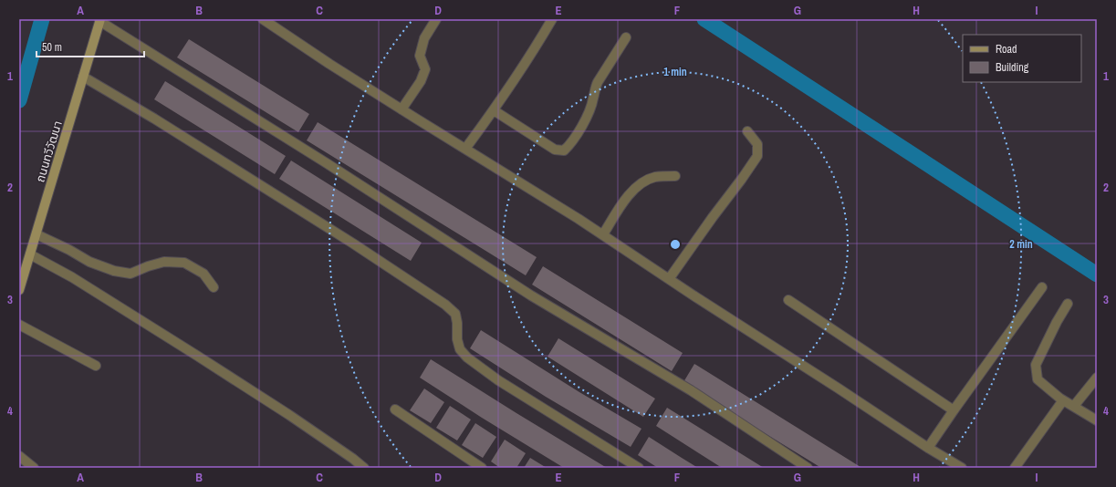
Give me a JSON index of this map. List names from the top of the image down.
{
  "streets": {
    "main road": ["ถนนทวีวัฒนา"]
  },
  "legend": ["Road", "Building"],
  "scale_bar": "50 m",
  "grid": {
    "columns": [
      "A",
      "B",
      "C",
      "D",
      "E",
      "F",
      "G",
      "H",
      "I"
    ],
    "rows": [
      "1",
      "2",
      "3",
      "4"
    ]
  },
  "rings": ["1 min", "2 min"]
}
